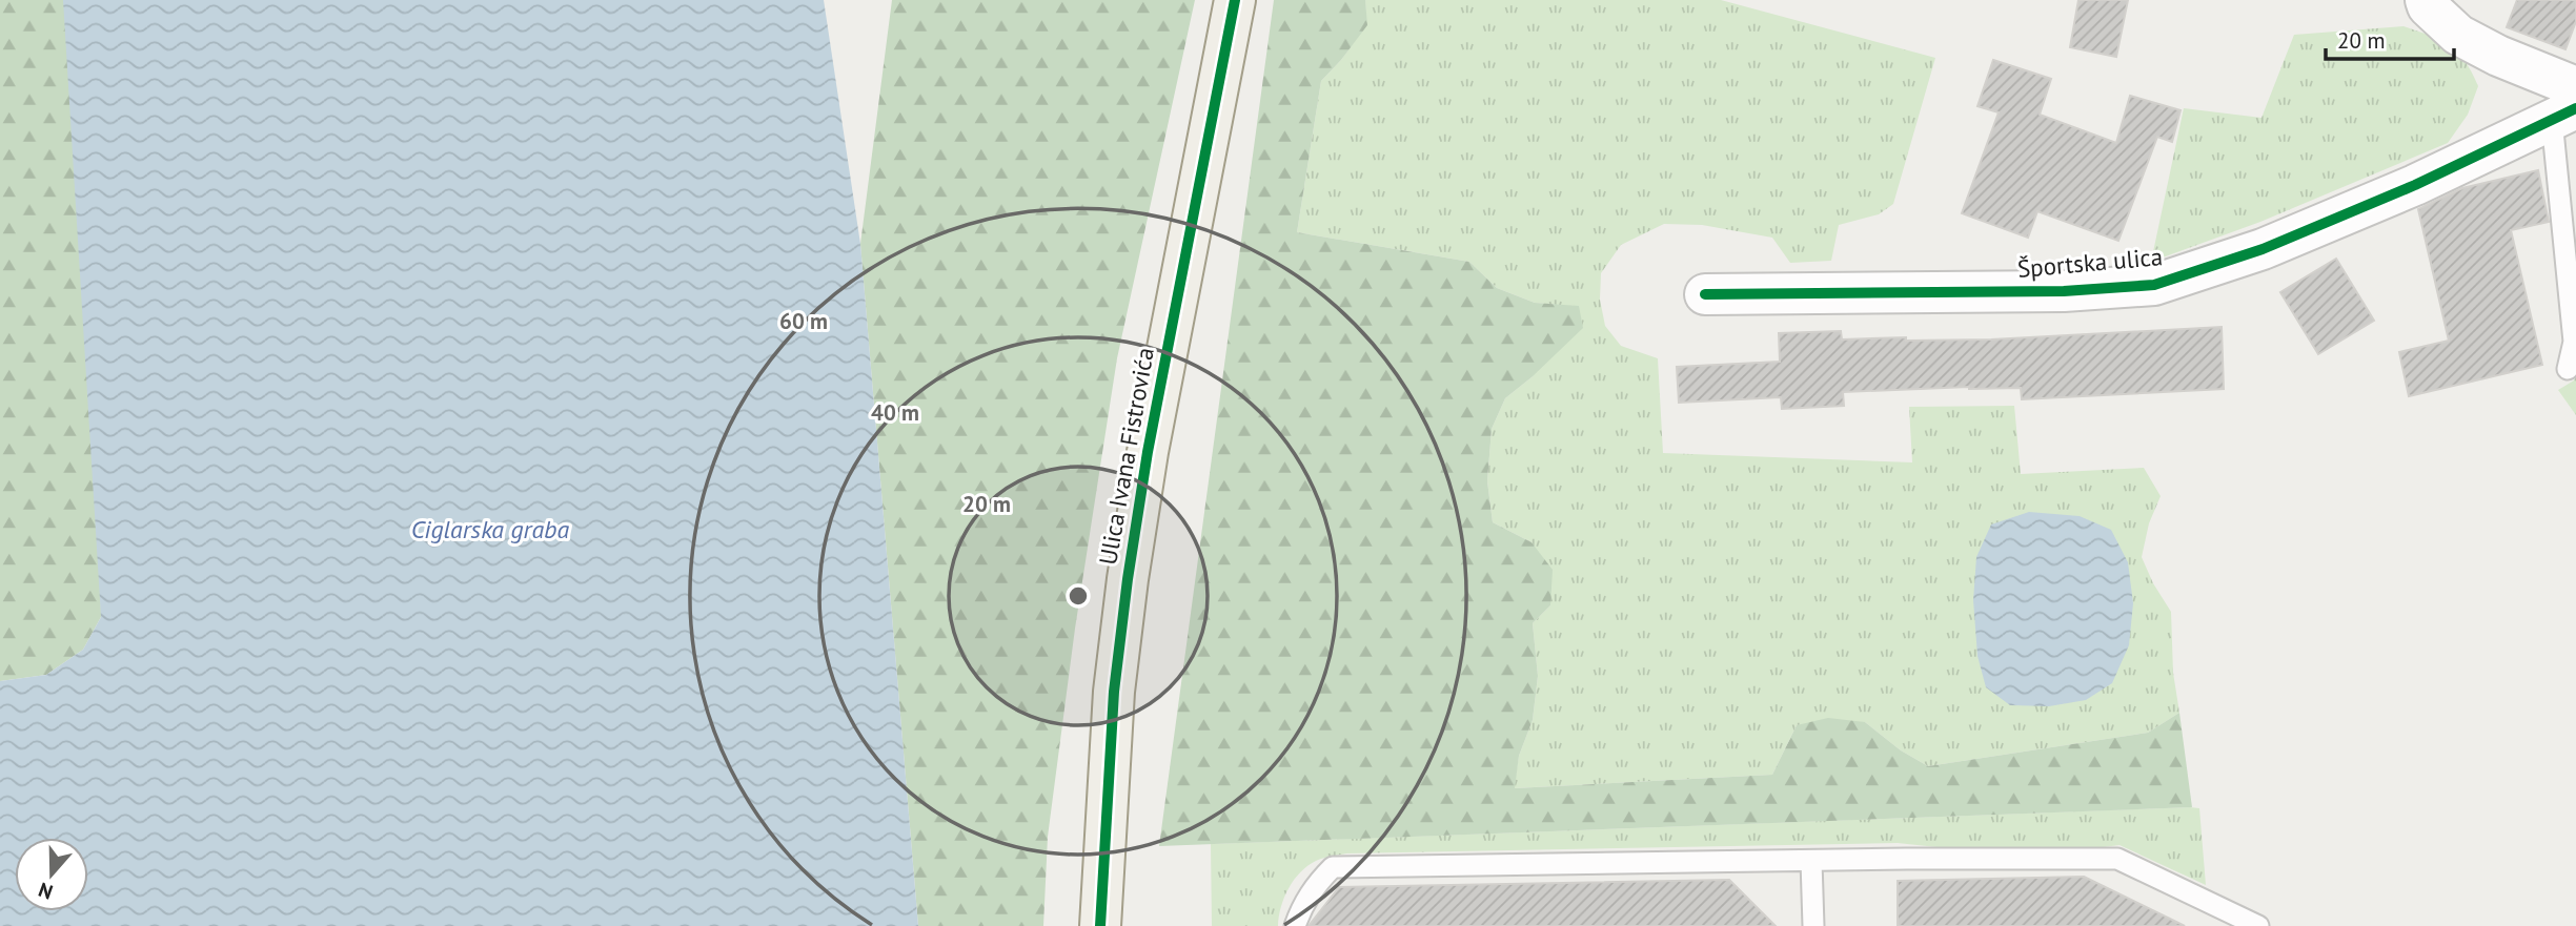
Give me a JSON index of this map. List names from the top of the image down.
{
  "streets": {
    "main road": ["Ulica Ivana Fistrovića"],
    "street": ["Športska ulica"]
  },
  "water": ["Ciglarska graba"],
  "scale_bar": "20 m",
  "north": "bottom",
  "rings": ["60 m", "40 m", "20 m"]
}
